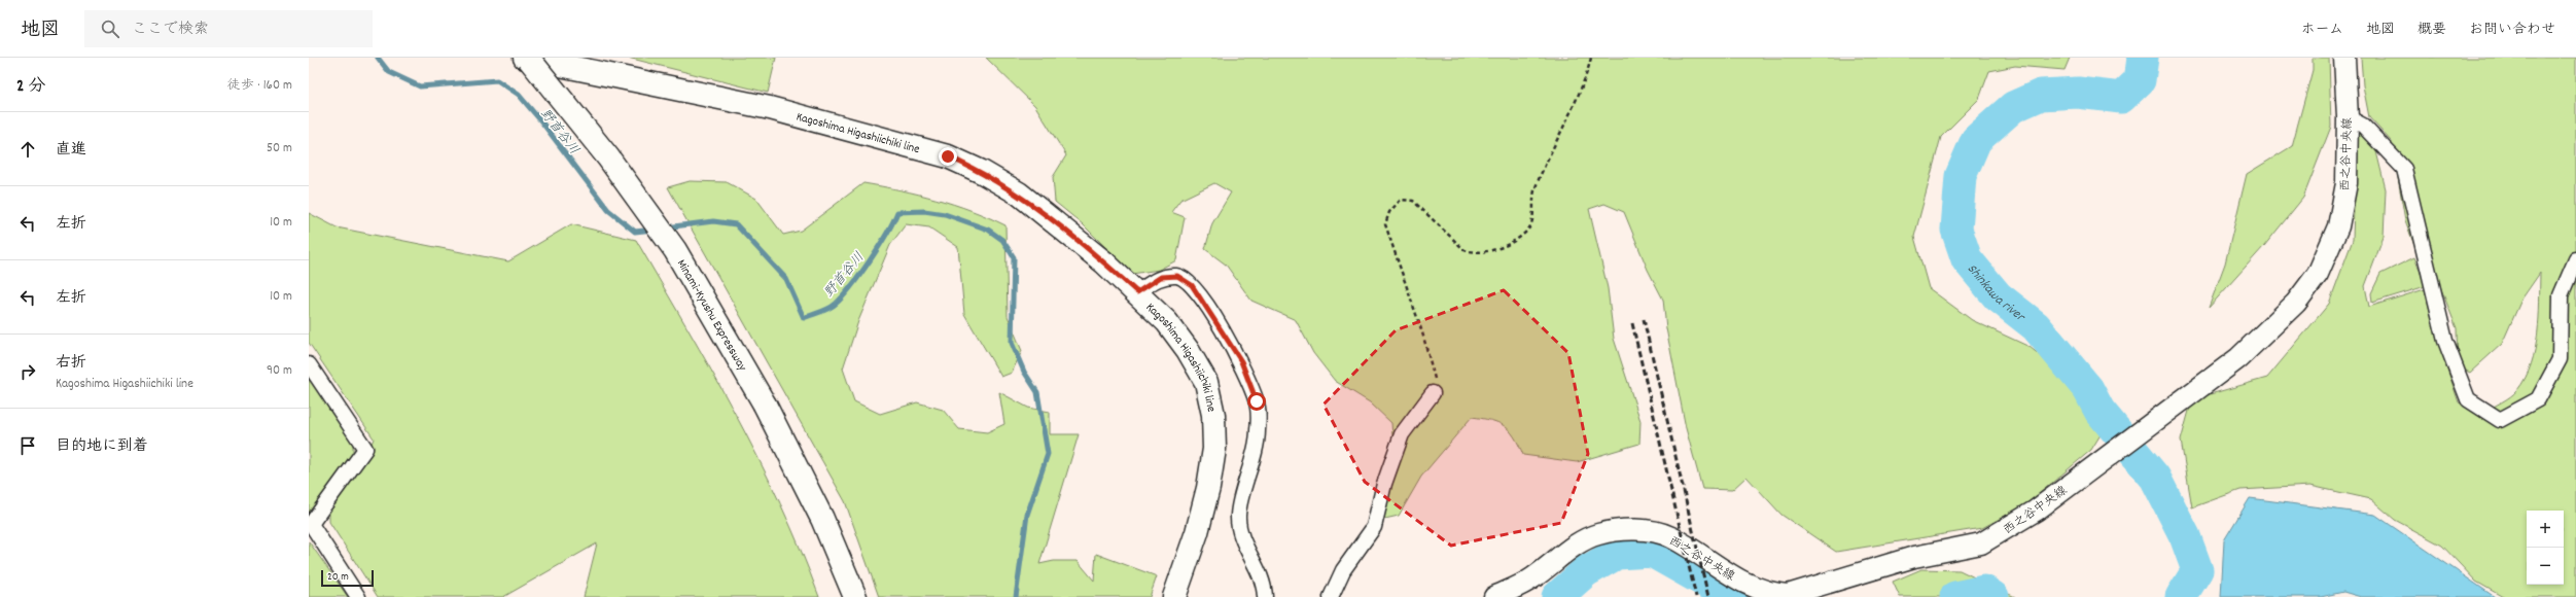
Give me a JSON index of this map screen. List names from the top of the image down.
{
  "streets": {
    "main road": ["Kagoshima Higashiichiki line", "Minami-Kyushu Expressway"],
    "street": ["西之谷中央線"]
  },
  "water": ["野首谷川", "Shinkawa river"],
  "scale_bar": "20 m",
  "page": {
    "header": "地図",
    "search": "ここで検索",
    "nav": [
      "ホーム",
      "地図",
      "概要",
      "お問い合わせ"
    ],
    "heading": ["2 分", "徒歩 · 160 m"],
    "list": [
      ["直進", "50 m"],
      ["左折", "10 m"],
      ["左折", "10 m"],
      ["右折", "Kagoshima Higashiichiki line", "90 m"],
      "目的地に到着"
    ],
    "map_buttons": ["+", "−"],
    "scale": "20 m"
  }
}
